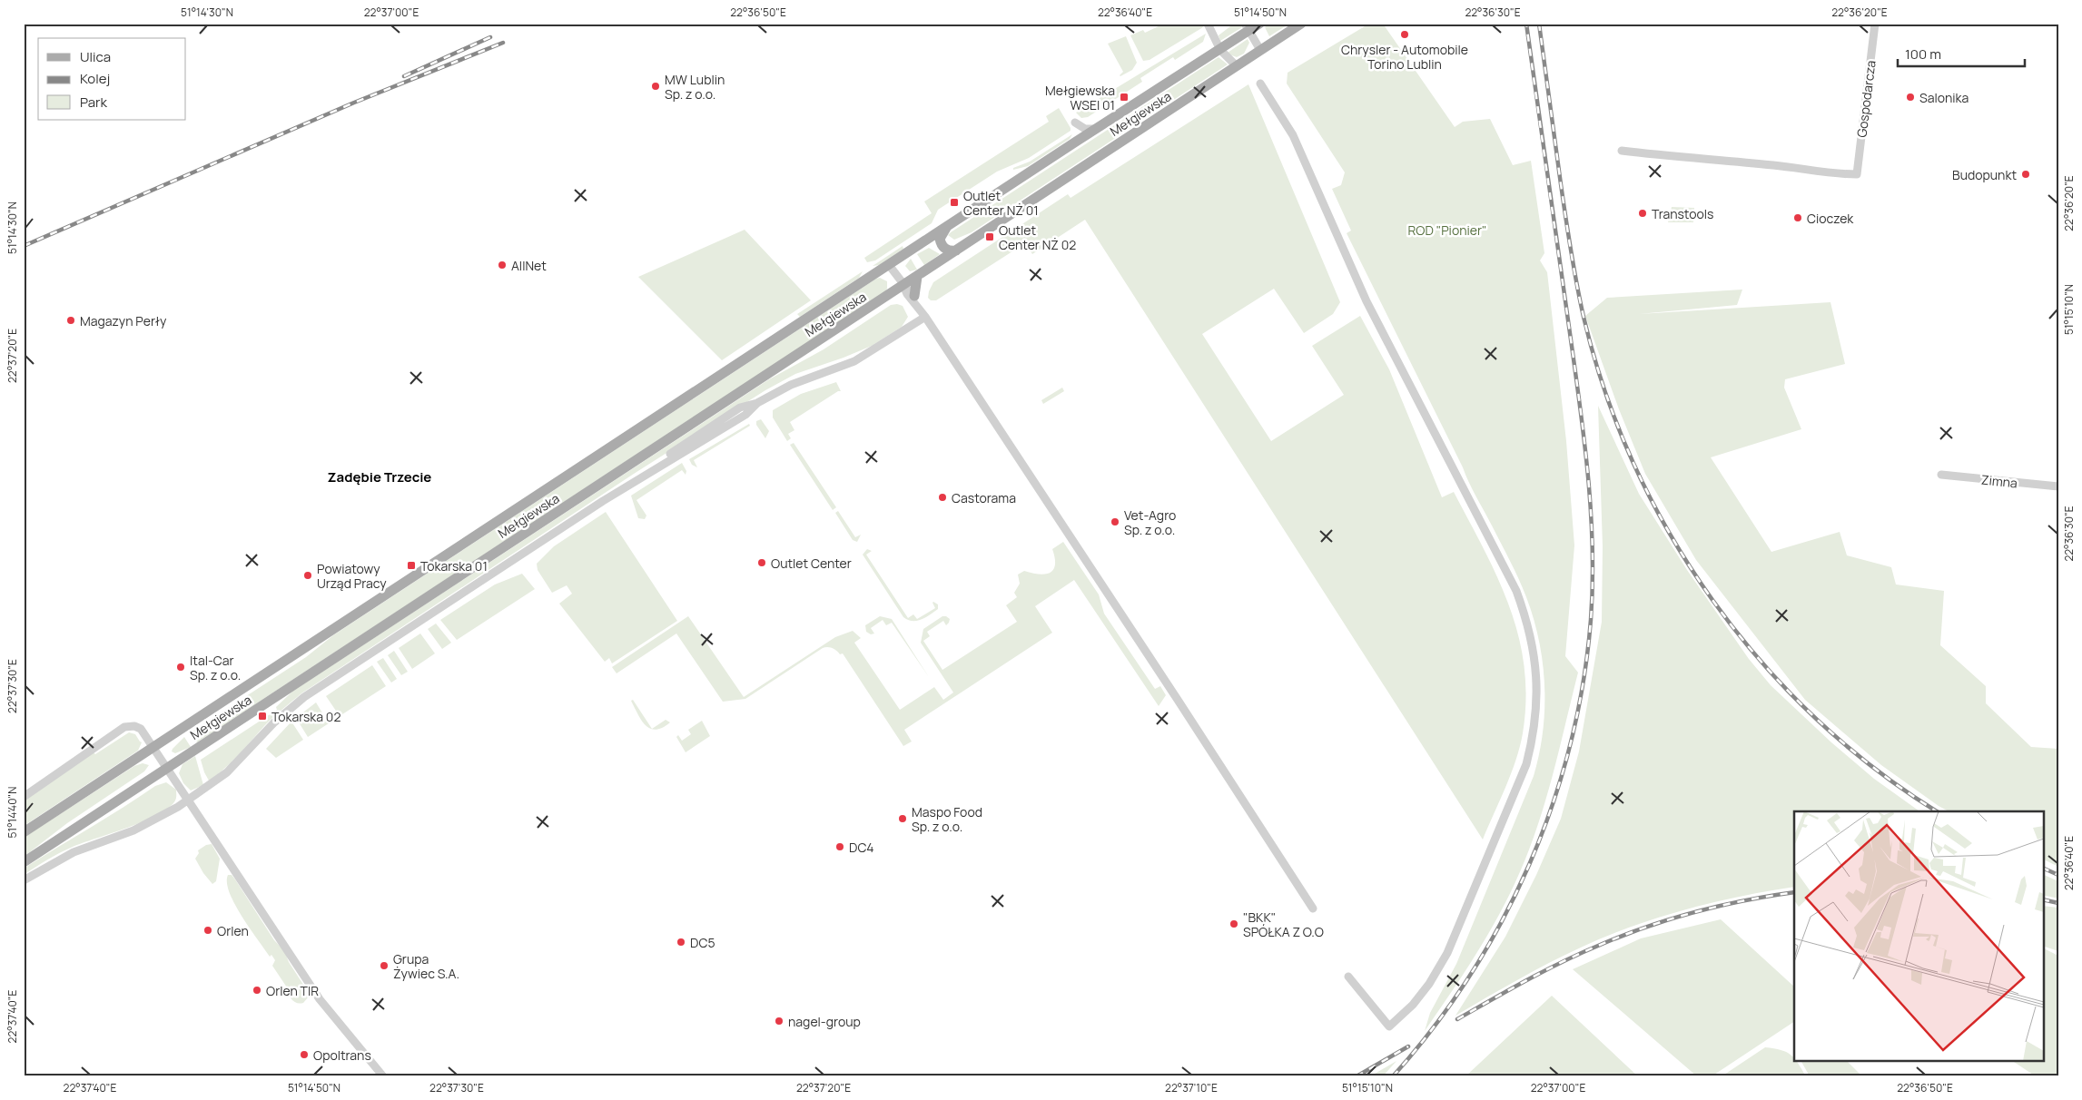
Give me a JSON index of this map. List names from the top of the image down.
{
  "streets": {
    "main road": ["Mełgiewska"],
    "street": ["Gospodarcza", "Zimna"]
  },
  "districts": ["Zadębie Trzecie"],
  "parks": ["ROD \"Pionier\""],
  "places": {
    "other": [
      "Chrysler - Automobile Torino Lublin",
      "MW Lublin Sp. z o.o.",
      "Salonika",
      "Budopunkt",
      "Transtools",
      "Cioczek",
      "AllNet",
      "Magazyn Perły",
      "Castorama",
      "Vet-Agro Sp. z o.o.",
      "Outlet Center",
      "Powiatowy Urząd Pracy",
      "Ital-Car Sp. z o.o.",
      "Maspo Food Sp. z o.o.",
      "DC4",
      "\"BKK\" SPÓŁKA Z O.O",
      "Orlen",
      "DC5",
      "Grupa Żywiec S.A.",
      "Orlen TIR",
      "nagel-group",
      "Opoltrans"
    ],
    "transit": [
      "Mełgiewska WSEI 01",
      "Outlet Center NŻ 01",
      "Outlet Center NŻ 02",
      "Tokarska 01",
      "Tokarska 02"
    ]
  },
  "legend": ["Ulica", "Kolej", "Park"],
  "scale_bar": "100 m",
  "coordinates": [
    "51°14'30\"N",
    "22°37'00\"E",
    "22°36'50\"E",
    "22°36'40\"E",
    "51°14'50\"N",
    "22°36'30\"E",
    "22°36'20\"E",
    "51°15'10\"N",
    "22°37'20\"E",
    "22°37'30\"E",
    "51°14'40\"N",
    "22°37'40\"E",
    "22°37'10\"E"
  ]
}
